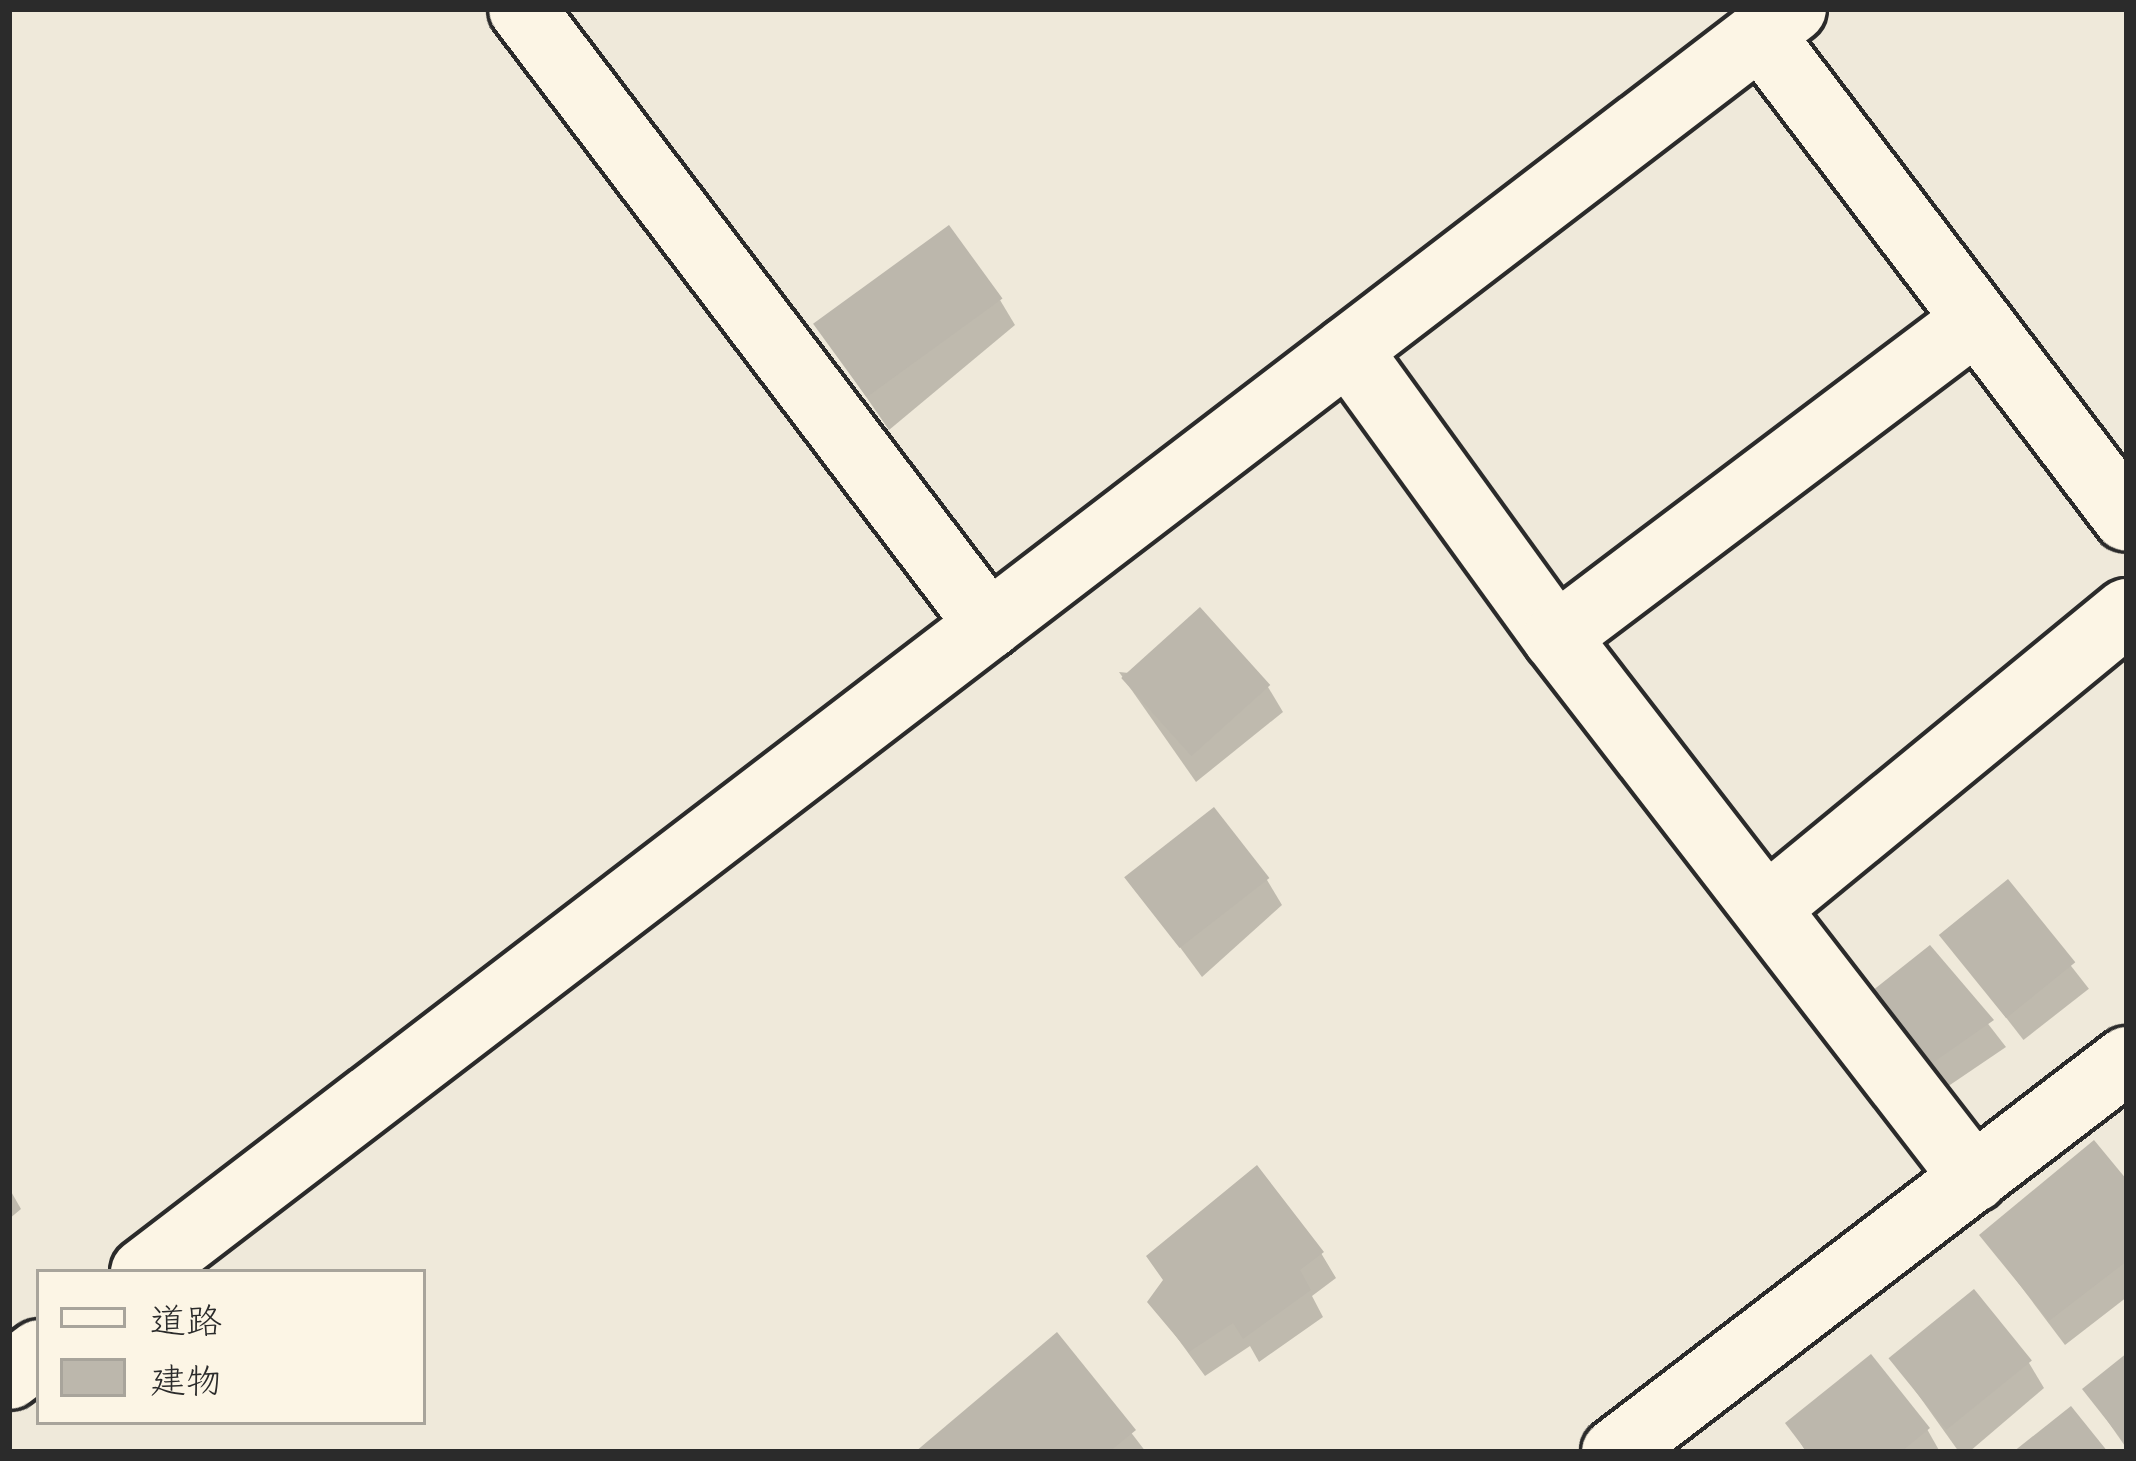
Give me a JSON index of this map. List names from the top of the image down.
{
  "legend": ["道路", "建物"]
}
